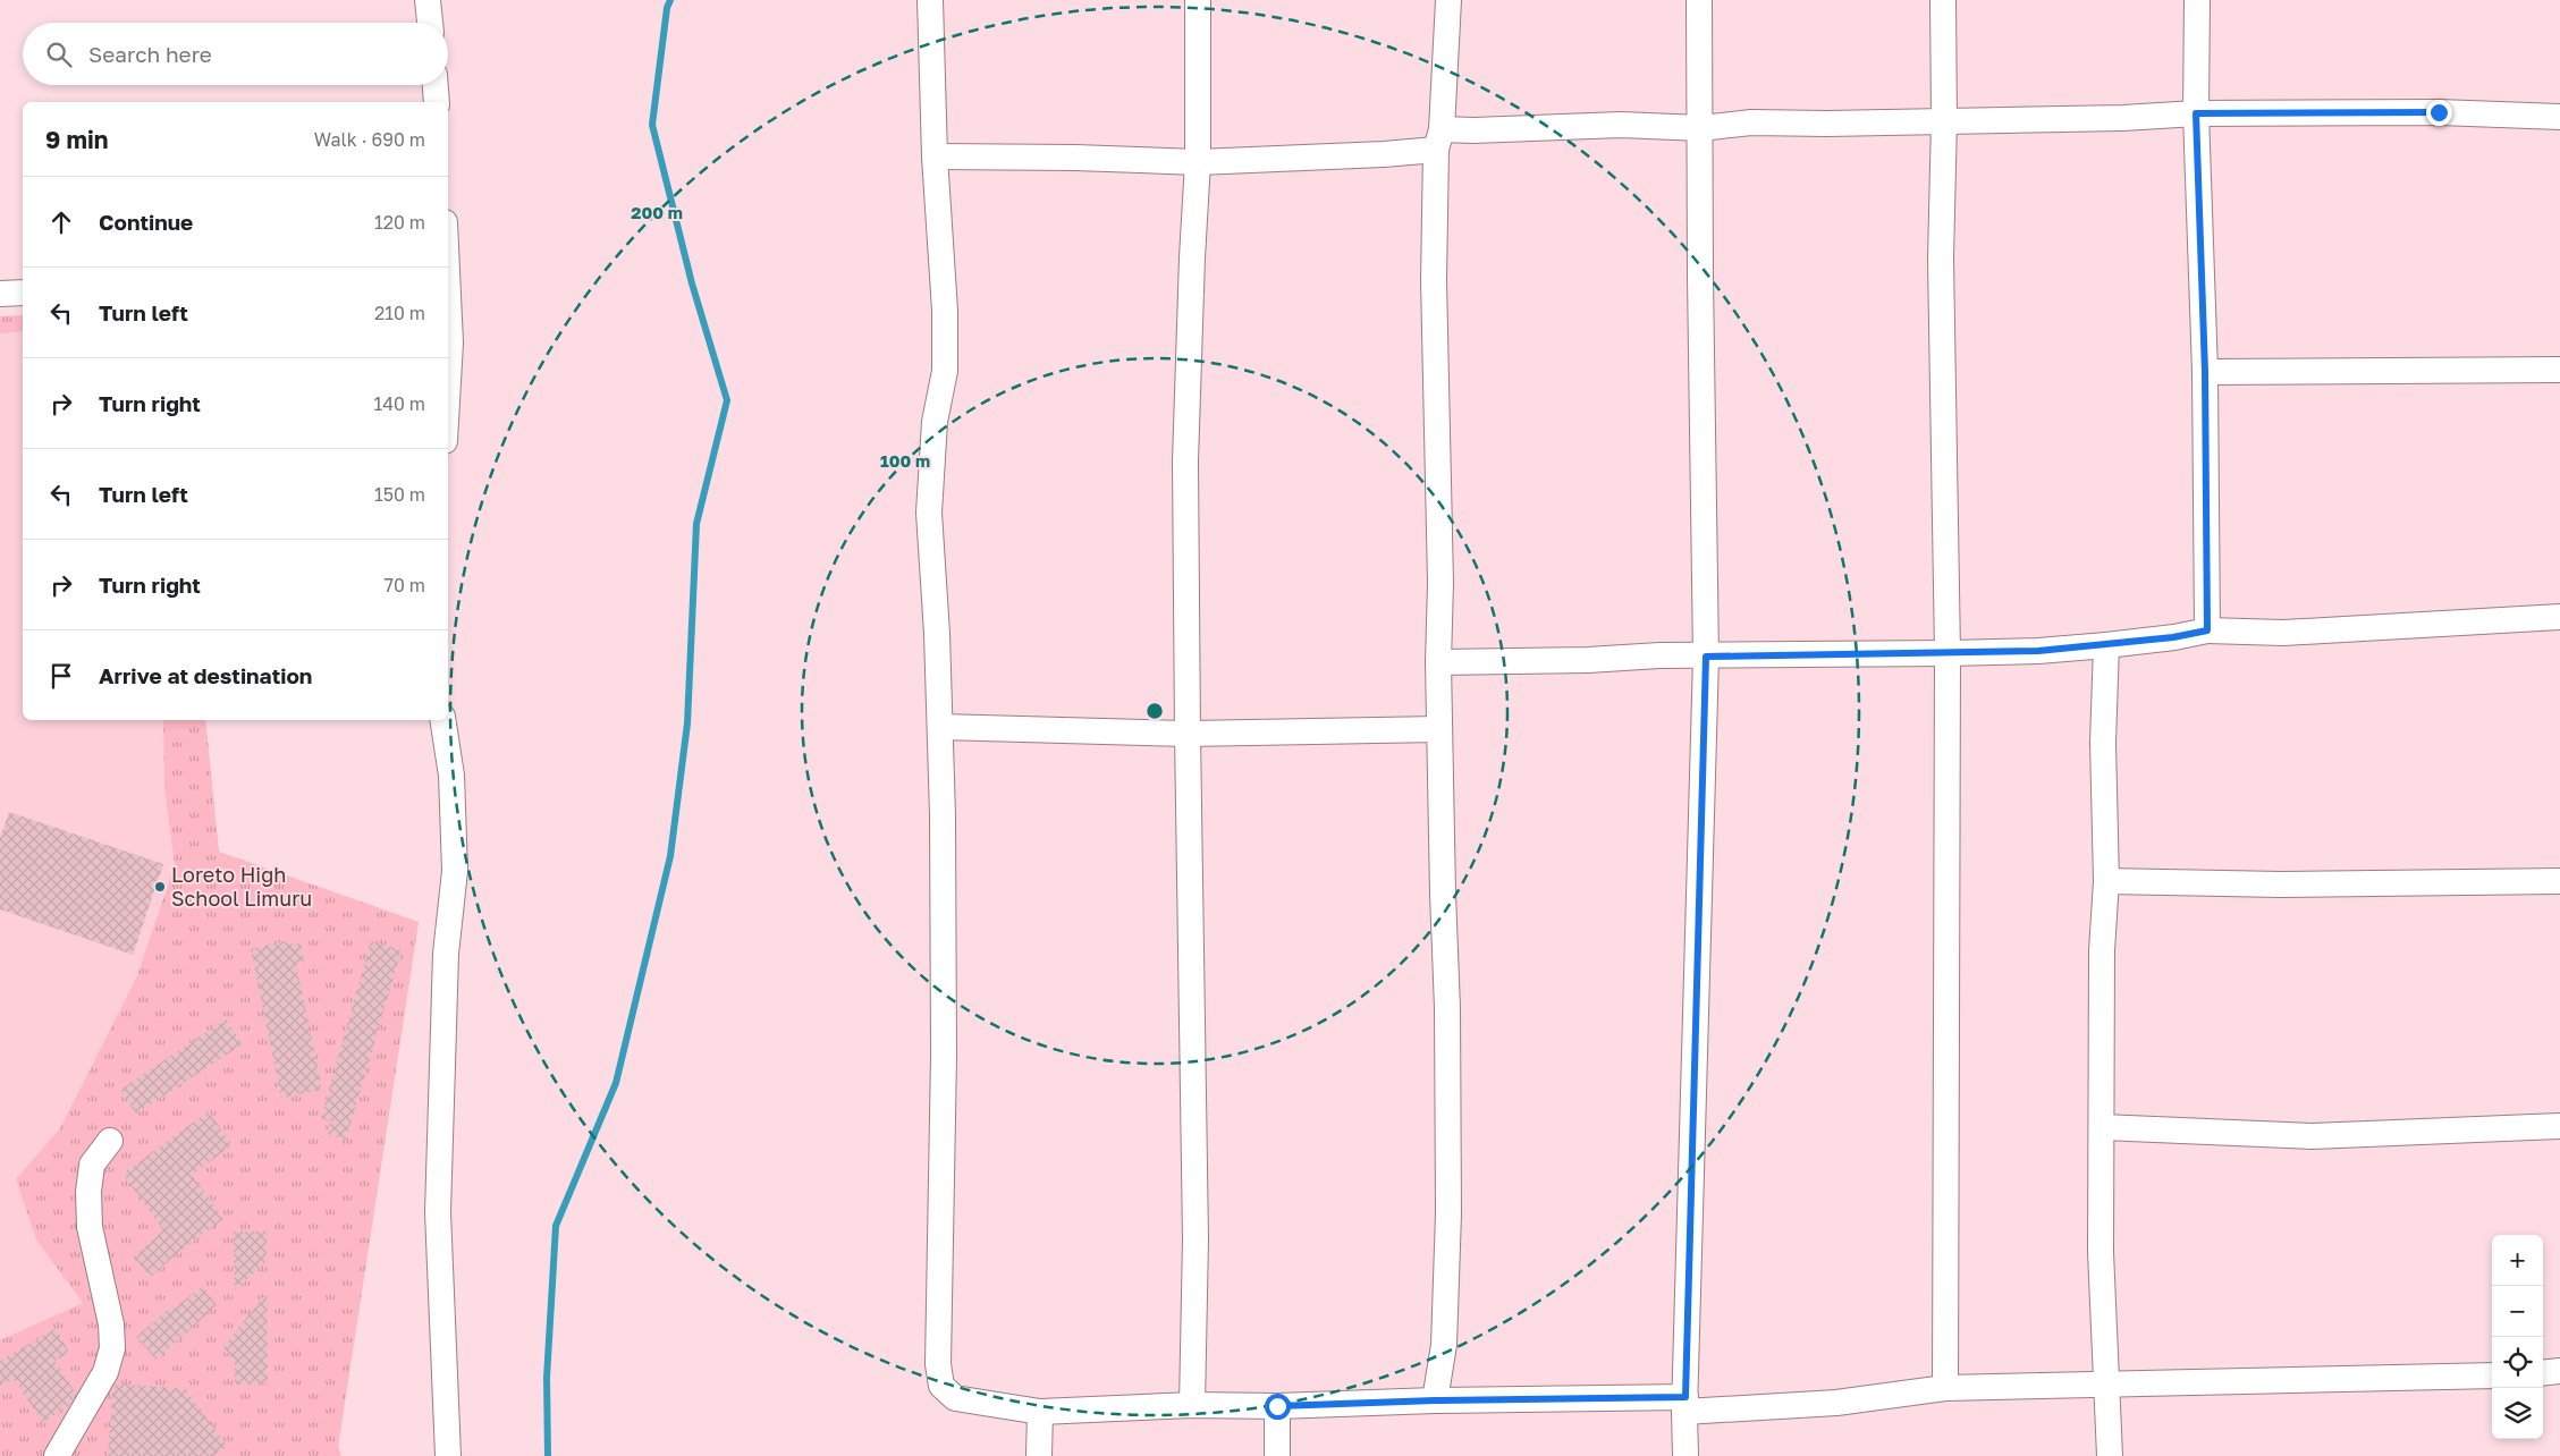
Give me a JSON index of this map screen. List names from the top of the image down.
{
  "places": ["Loreto High School Limuru"],
  "page": {
    "search": "Search here",
    "heading": ["9 min", "Walk · 690 m"],
    "list": [
      ["Continue", "120 m"],
      ["Turn left", "210 m"],
      ["Turn right", "140 m"],
      ["Turn left", "150 m"],
      ["Turn right", "70 m"],
      "Arrive at destination"
    ],
    "map_buttons": ["+", "−"]
  },
  "rings": ["200 m", "100 m"]
}
